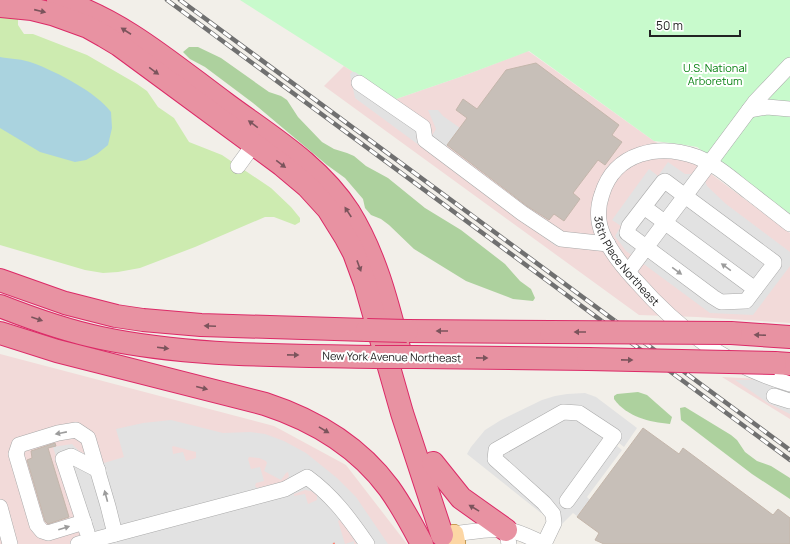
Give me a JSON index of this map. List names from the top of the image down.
{
  "streets": {
    "highway": ["New York Avenue Northeast"],
    "street": ["36th Place Northeast"]
  },
  "parks": ["U.S. National Arboretum"],
  "scale_bar": "50 m"
}
